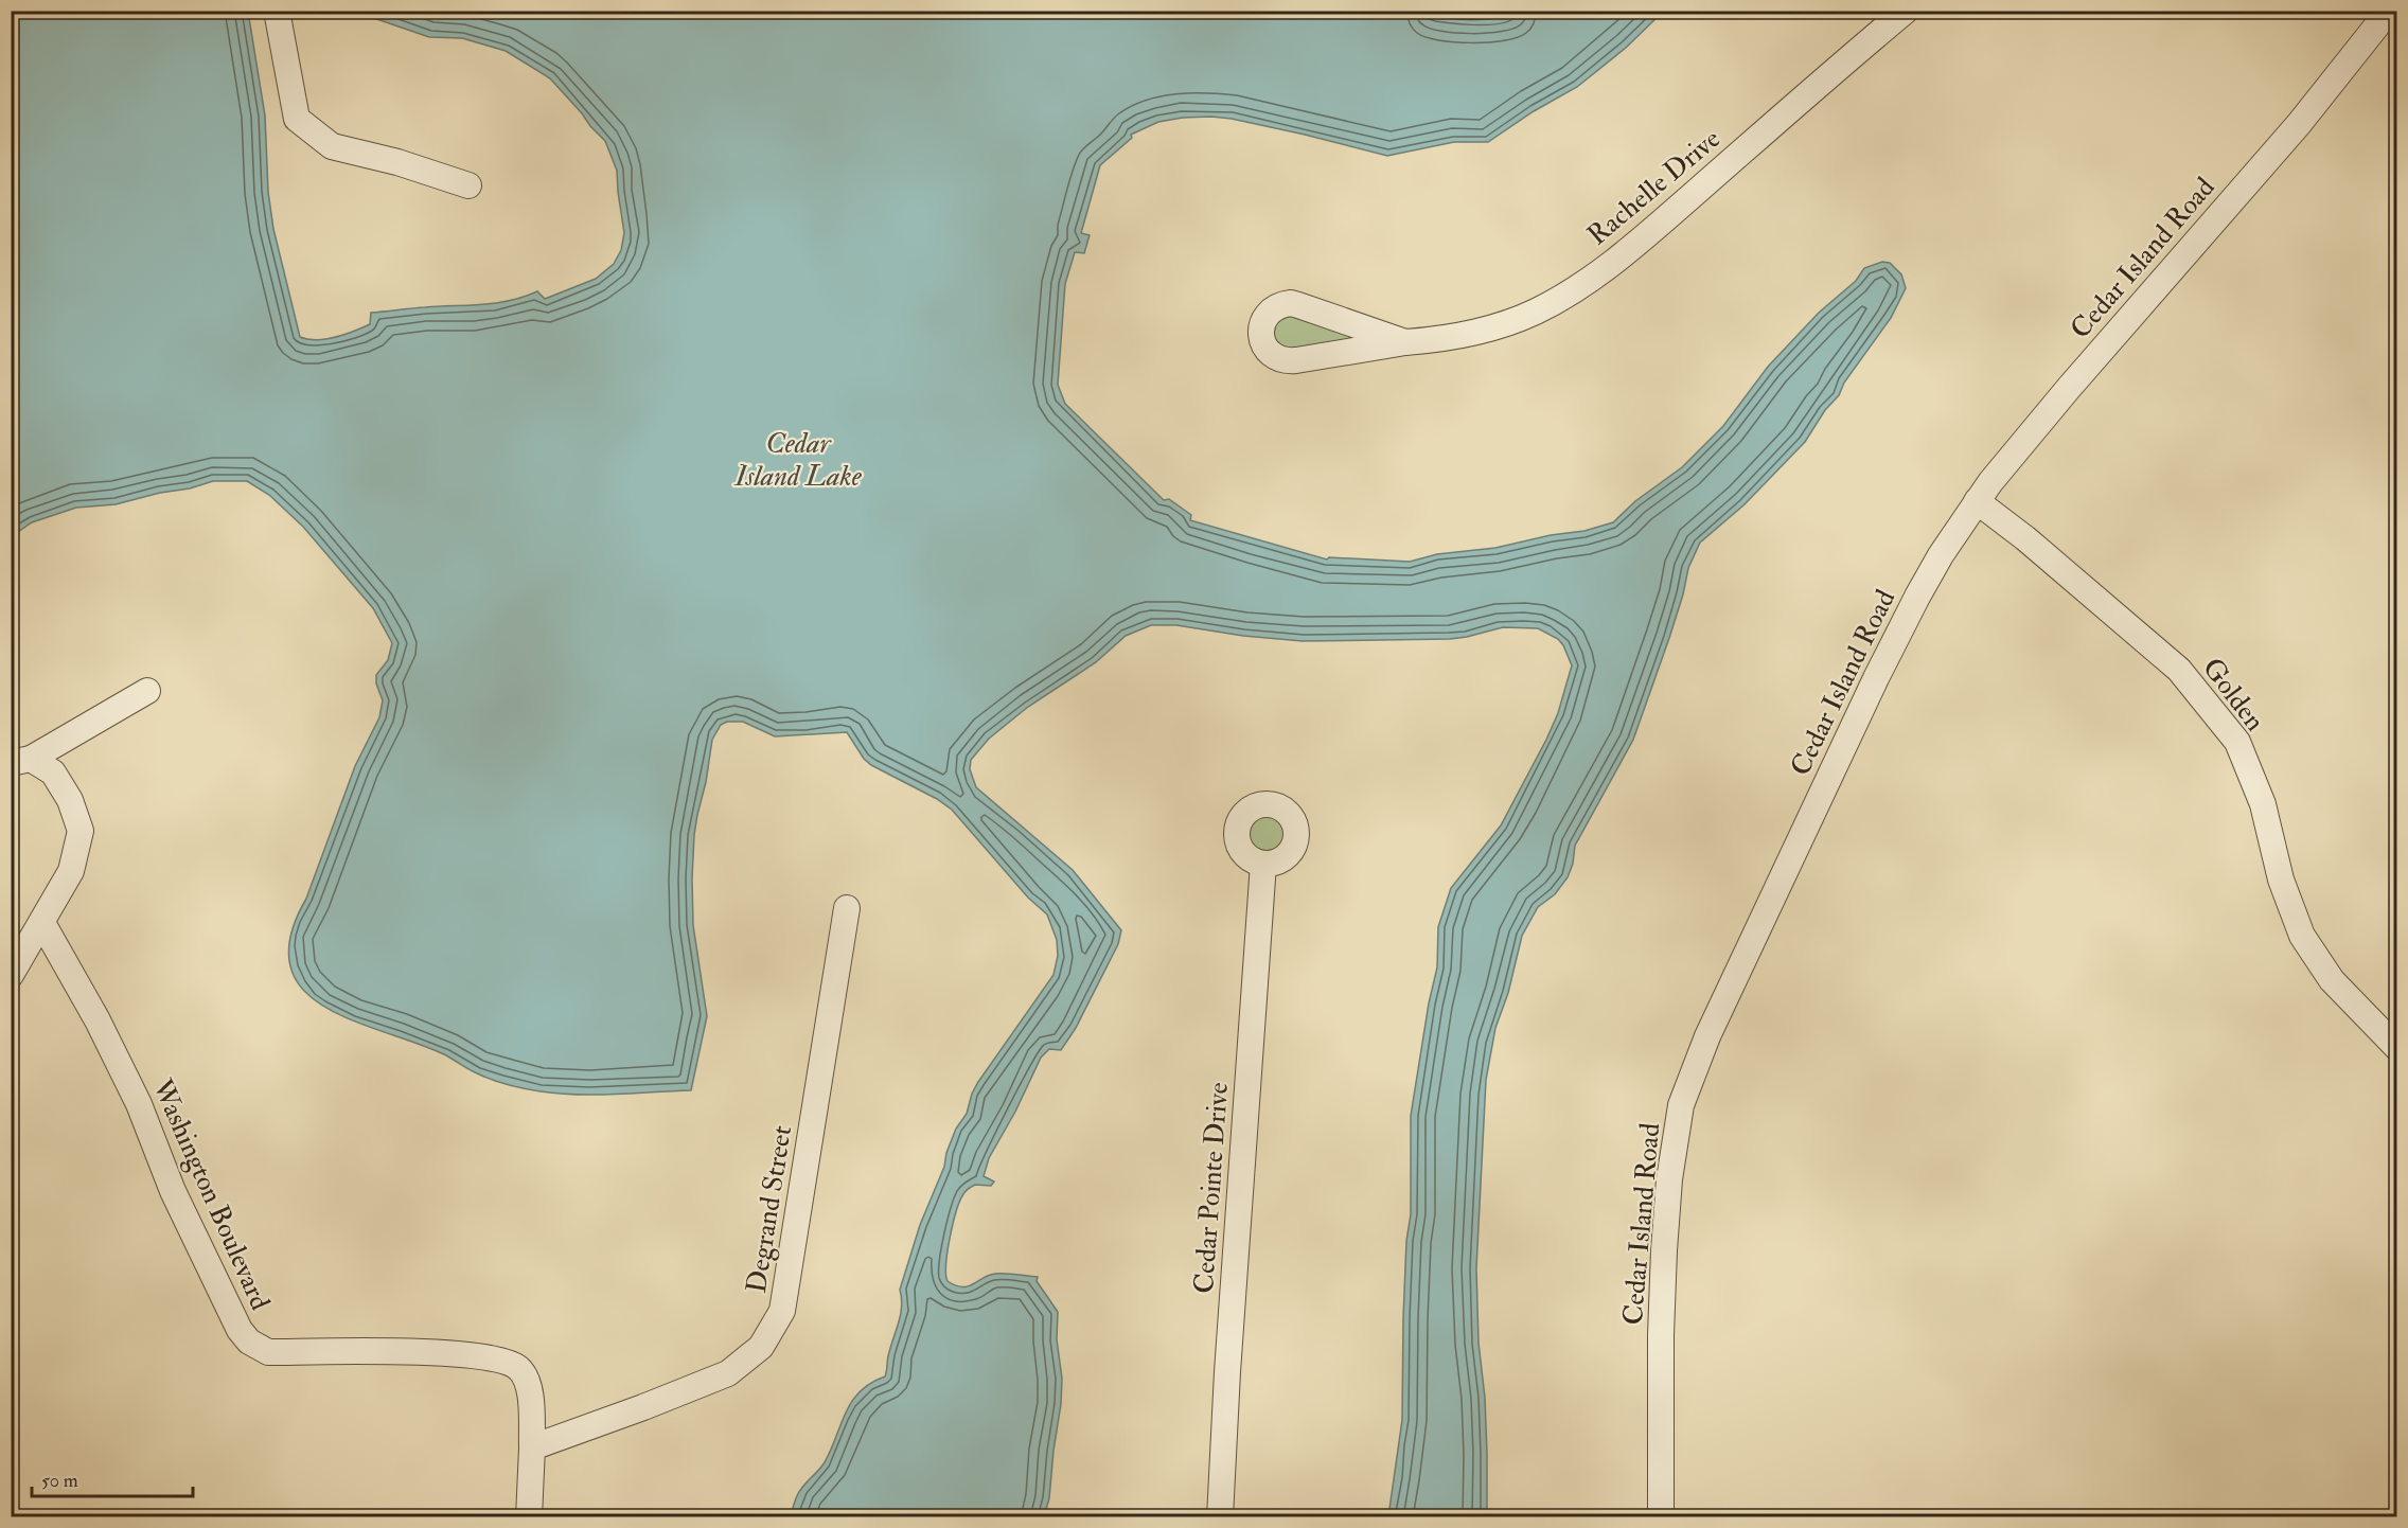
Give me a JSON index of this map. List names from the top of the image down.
{
  "streets": {
    "street": [
      "Rachelle Drive",
      "Cedar Island Road",
      "Golden",
      "Cedar Pointe Drive",
      "Washington Boulevard",
      "Degrand Street"
    ]
  },
  "crossings": [
    ["Cedar Island Road", "Golden"],
    ["Washington Boulevard", "Degrand Street"]
  ],
  "water": ["Cedar Island Lake"],
  "scale_bar": "50 m"
}
